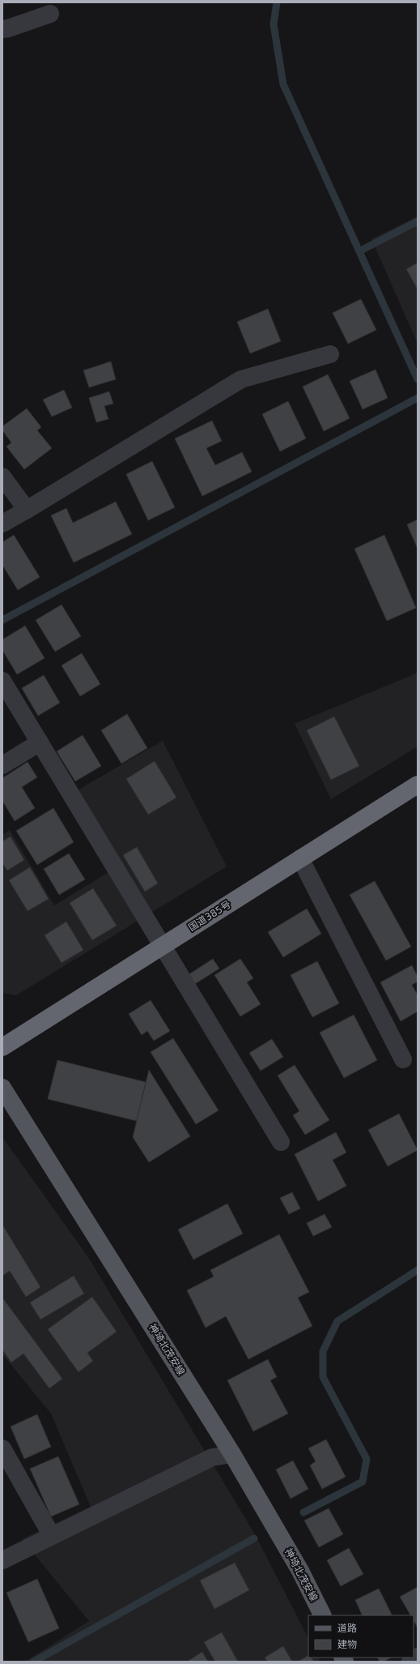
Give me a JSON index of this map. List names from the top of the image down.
{
  "streets": {
    "highway": ["国道385号"],
    "main road": ["神埼北茂安線"]
  },
  "legend": ["道路", "建物"]
}
